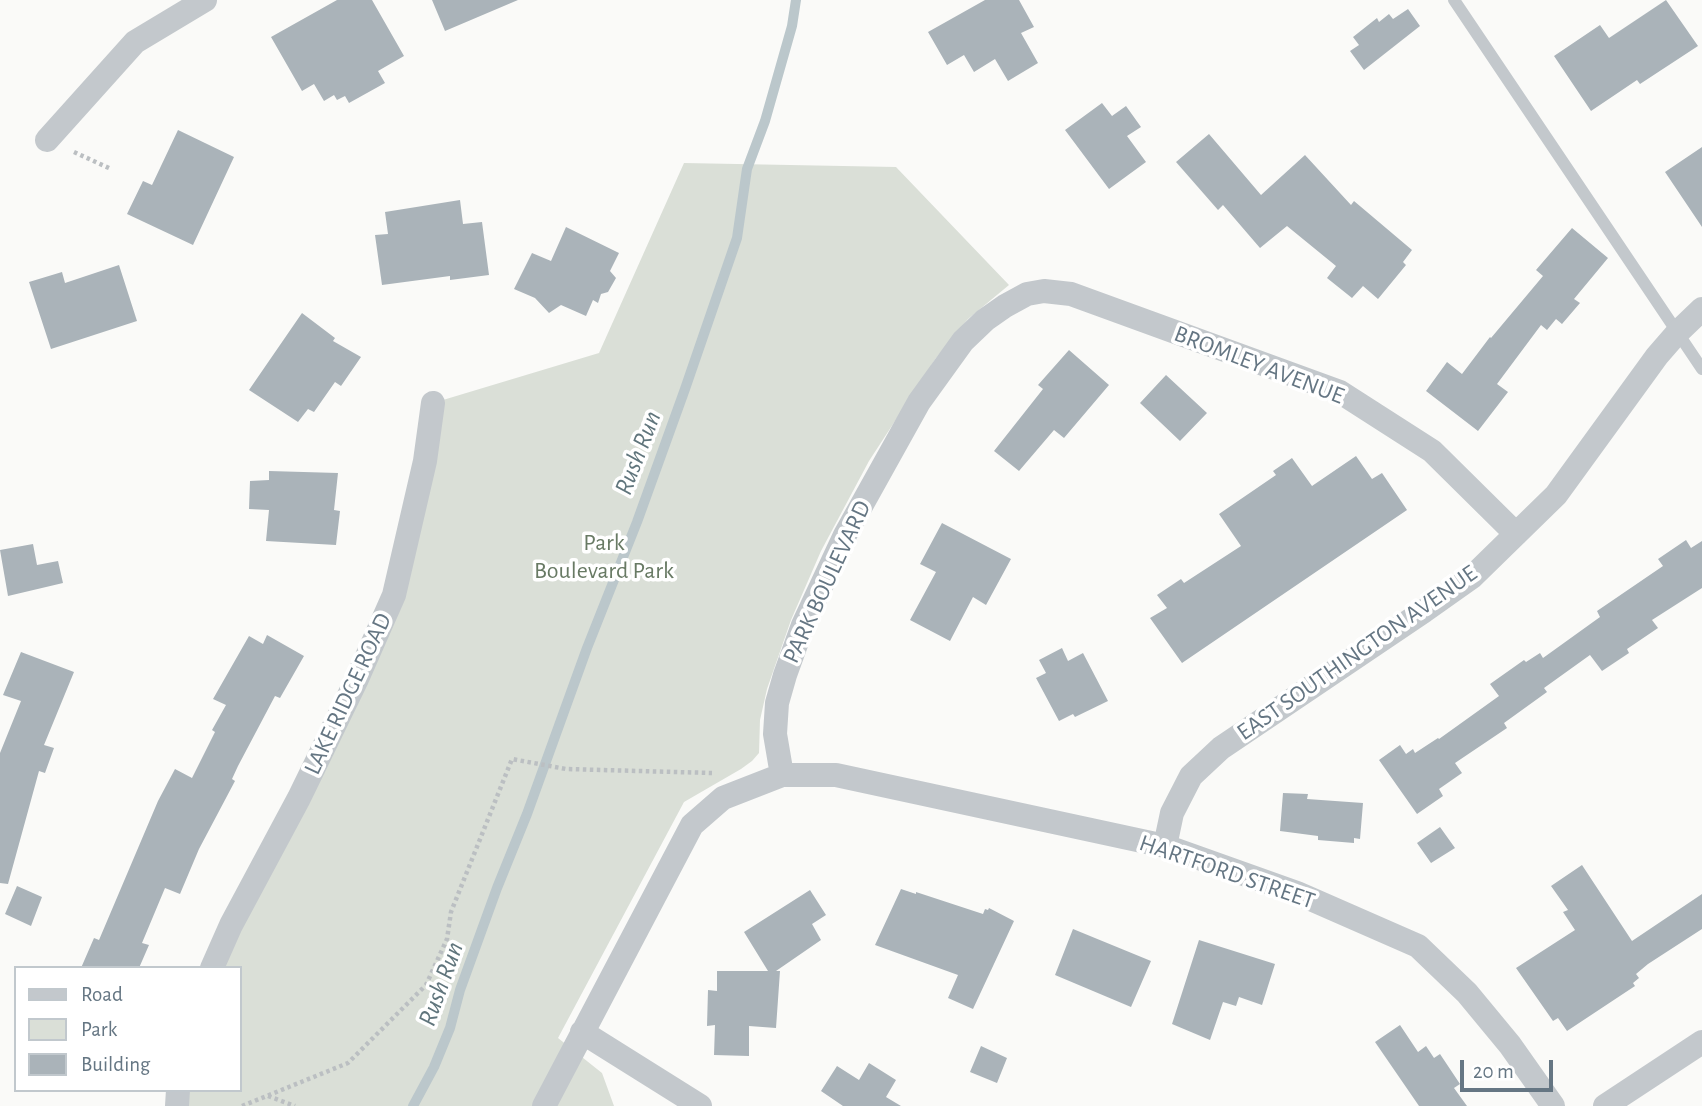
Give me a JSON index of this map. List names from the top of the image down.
{
  "streets": {
    "street": [
      "BROMLEY AVENUE",
      "PARK BOULEVARD",
      "EAST SOUTHINGTON AVENUE",
      "LAKE RIDGE ROAD",
      "HARTFORD STREET"
    ]
  },
  "crossings": [
    ["BROMLEY AVENUE", "PARK BOULEVARD"],
    ["BROMLEY AVENUE", "EAST SOUTHINGTON AVENUE"],
    ["PARK BOULEVARD", "HARTFORD STREET"],
    ["EAST SOUTHINGTON AVENUE", "HARTFORD STREET"]
  ],
  "water": ["Rush Run"],
  "parks": ["Park Boulevard Park"],
  "legend": ["Road", "Park", "Building"],
  "scale_bar": "20 m"
}
